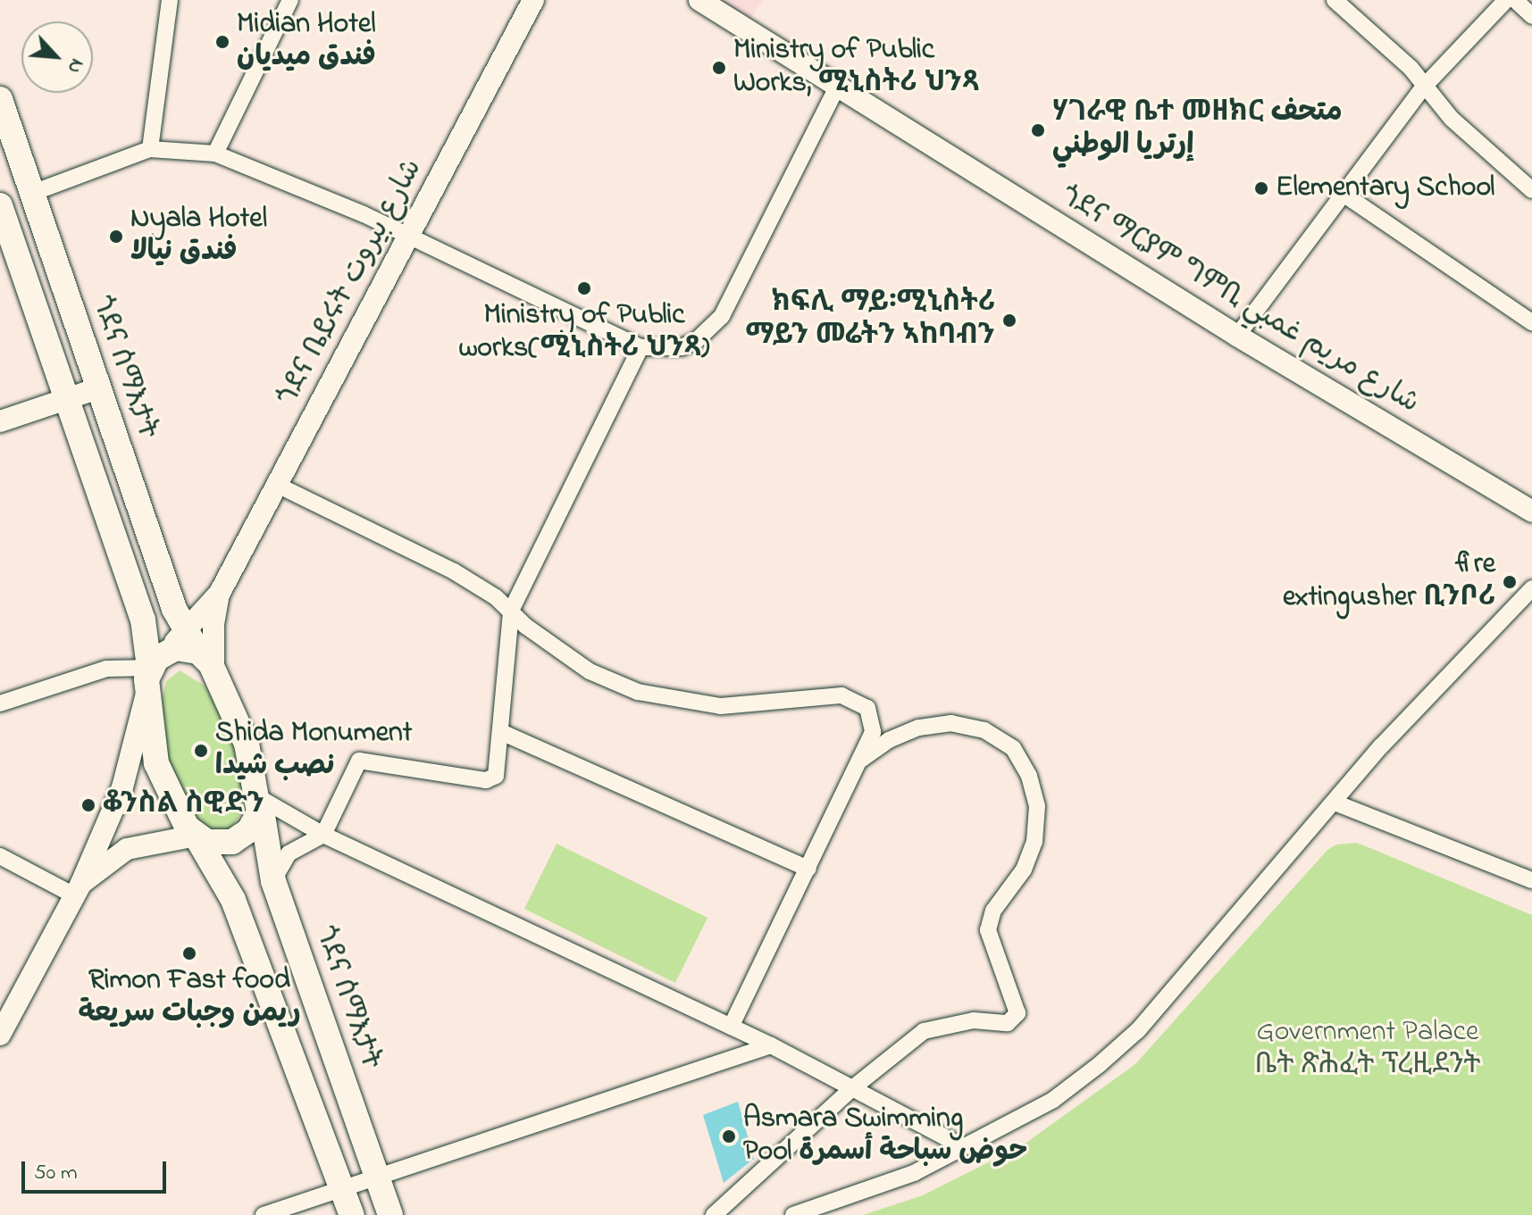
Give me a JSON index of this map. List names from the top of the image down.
{
  "streets": {
    "main road": ["ጎደና ቤይሩት شارع بيروت", "ጎደና ማርያም ግምቢ شارع مريم غمبي", "ጎደና ሰማእታት"]
  },
  "parks": ["Government Palace ቤት ጽሕፈት ፕረዚደንት"],
  "places": [
    "Midian Hotel فندق ميديان",
    "Ministry of Public Works, ሚኒስትሪ ህንጻ",
    "ሃገራዊ ቤተ መዘክር متحف إرتريا الوطني",
    "Elementary School",
    "Nyala Hotel فندق نيالا",
    "Ministry of Public works(ሚኒስትሪ ህንጻ)",
    "ክፍሊ ማይ፡ሚኒስትሪ ማይን መሬትን ኣከባብን",
    "fire extingusher ቢንቦሪ",
    "Shida Monument نصب شيدا",
    "ቆንስል ስዊድን",
    "Rimon Fast food ريمن وجبات سريعة",
    "Asmara Swimming Pool حوض سباحة أسمرة"
  ],
  "scale_bar": "50 m",
  "north": "bottom right"
}
